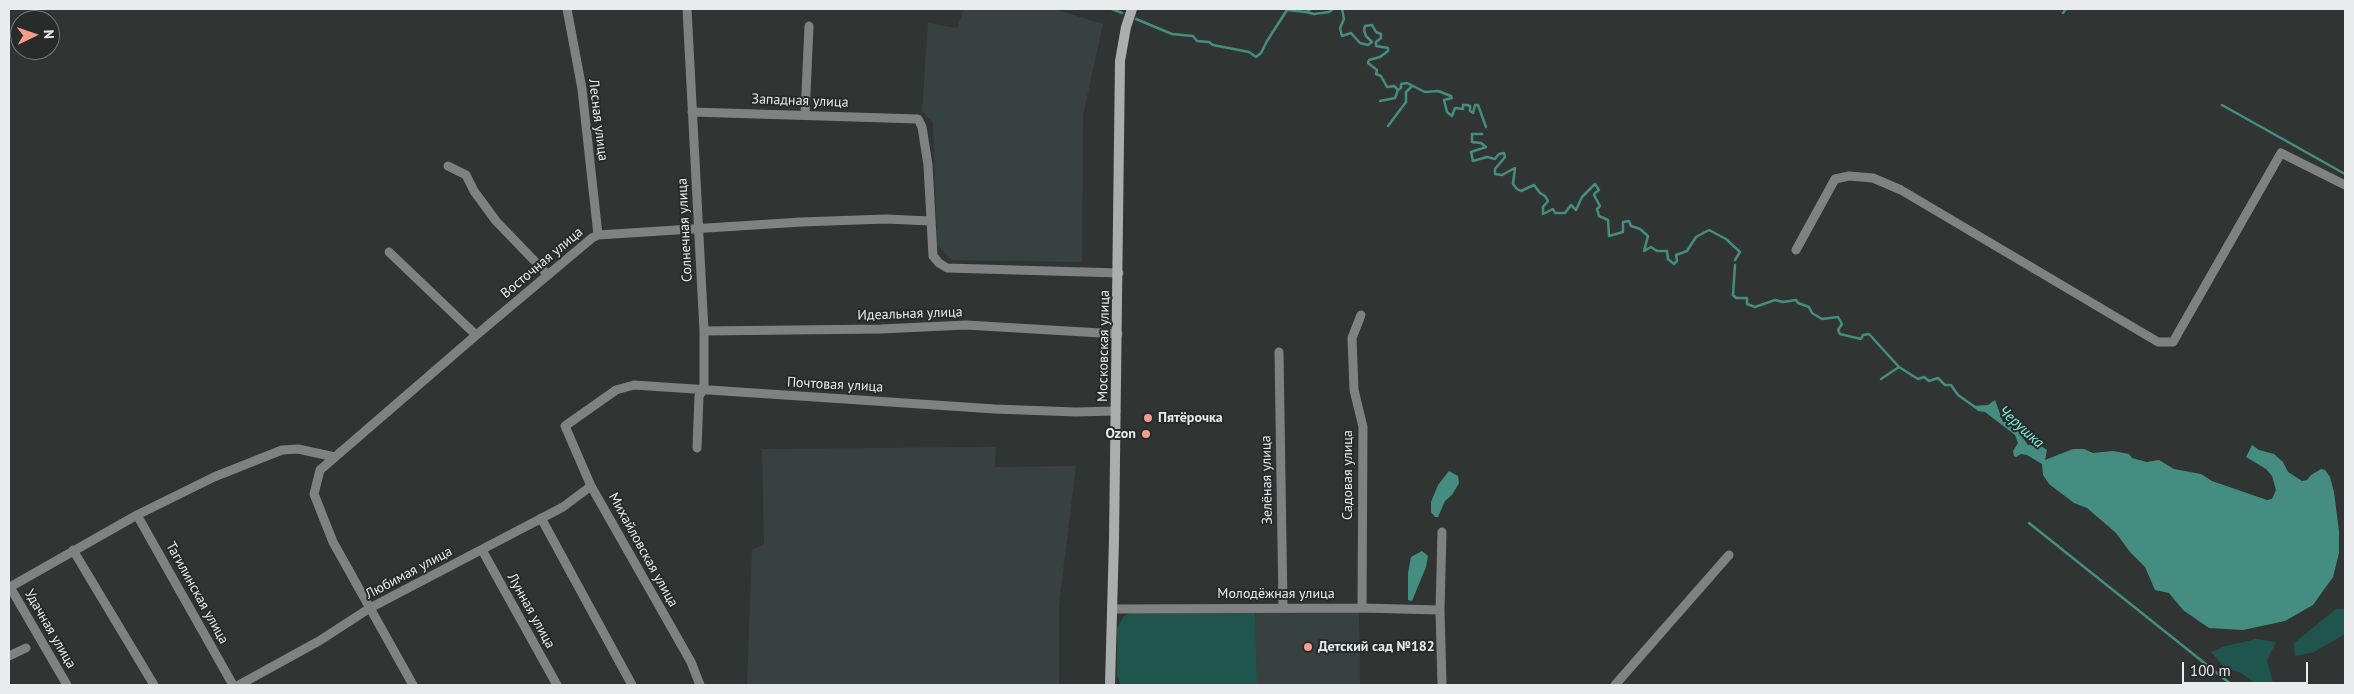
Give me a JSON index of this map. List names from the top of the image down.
{
  "streets": {
    "main road": ["Московская улица"],
    "street": [
      "Западная улица",
      "Лесная улица",
      "Солнечная улица",
      "Восточная улица",
      "Идеальная улица",
      "Почтовая улица",
      "Садовая улица",
      "Зелёная улица",
      "Михайловская улица",
      "Любимая улица",
      "Тагилинская улица",
      "Молодёжная улица",
      "Лунная улица",
      "Удачная улица"
    ]
  },
  "crossings": [
    ["Западная улица", "Солнечная улица"],
    ["Западная улица", "Восточная улица"],
    ["Лесная улица", "Восточная улица"],
    ["Солнечная улица", "Восточная улица"],
    ["Солнечная улица", "Идеальная улица"],
    ["Солнечная улица", "Почтовая улица"],
    ["Восточная улица", "Любимая улица"],
    ["Идеальная улица", "Московская улица"],
    ["Московская улица", "Почтовая улица"],
    ["Московская улица", "Молодёжная улица"],
    ["Почтовая улица", "Михайловская улица"],
    ["Садовая улица", "Молодёжная улица"],
    ["Зелёная улица", "Молодёжная улица"],
    ["Михайловская улица", "Любимая улица"],
    ["Любимая улица", "Лунная улица"]
  ],
  "water": ["Черушка"],
  "places": ["Пятёрочка", "Ozon", "Детский сад №182"],
  "scale_bar": "100 m",
  "north": "right"
}
